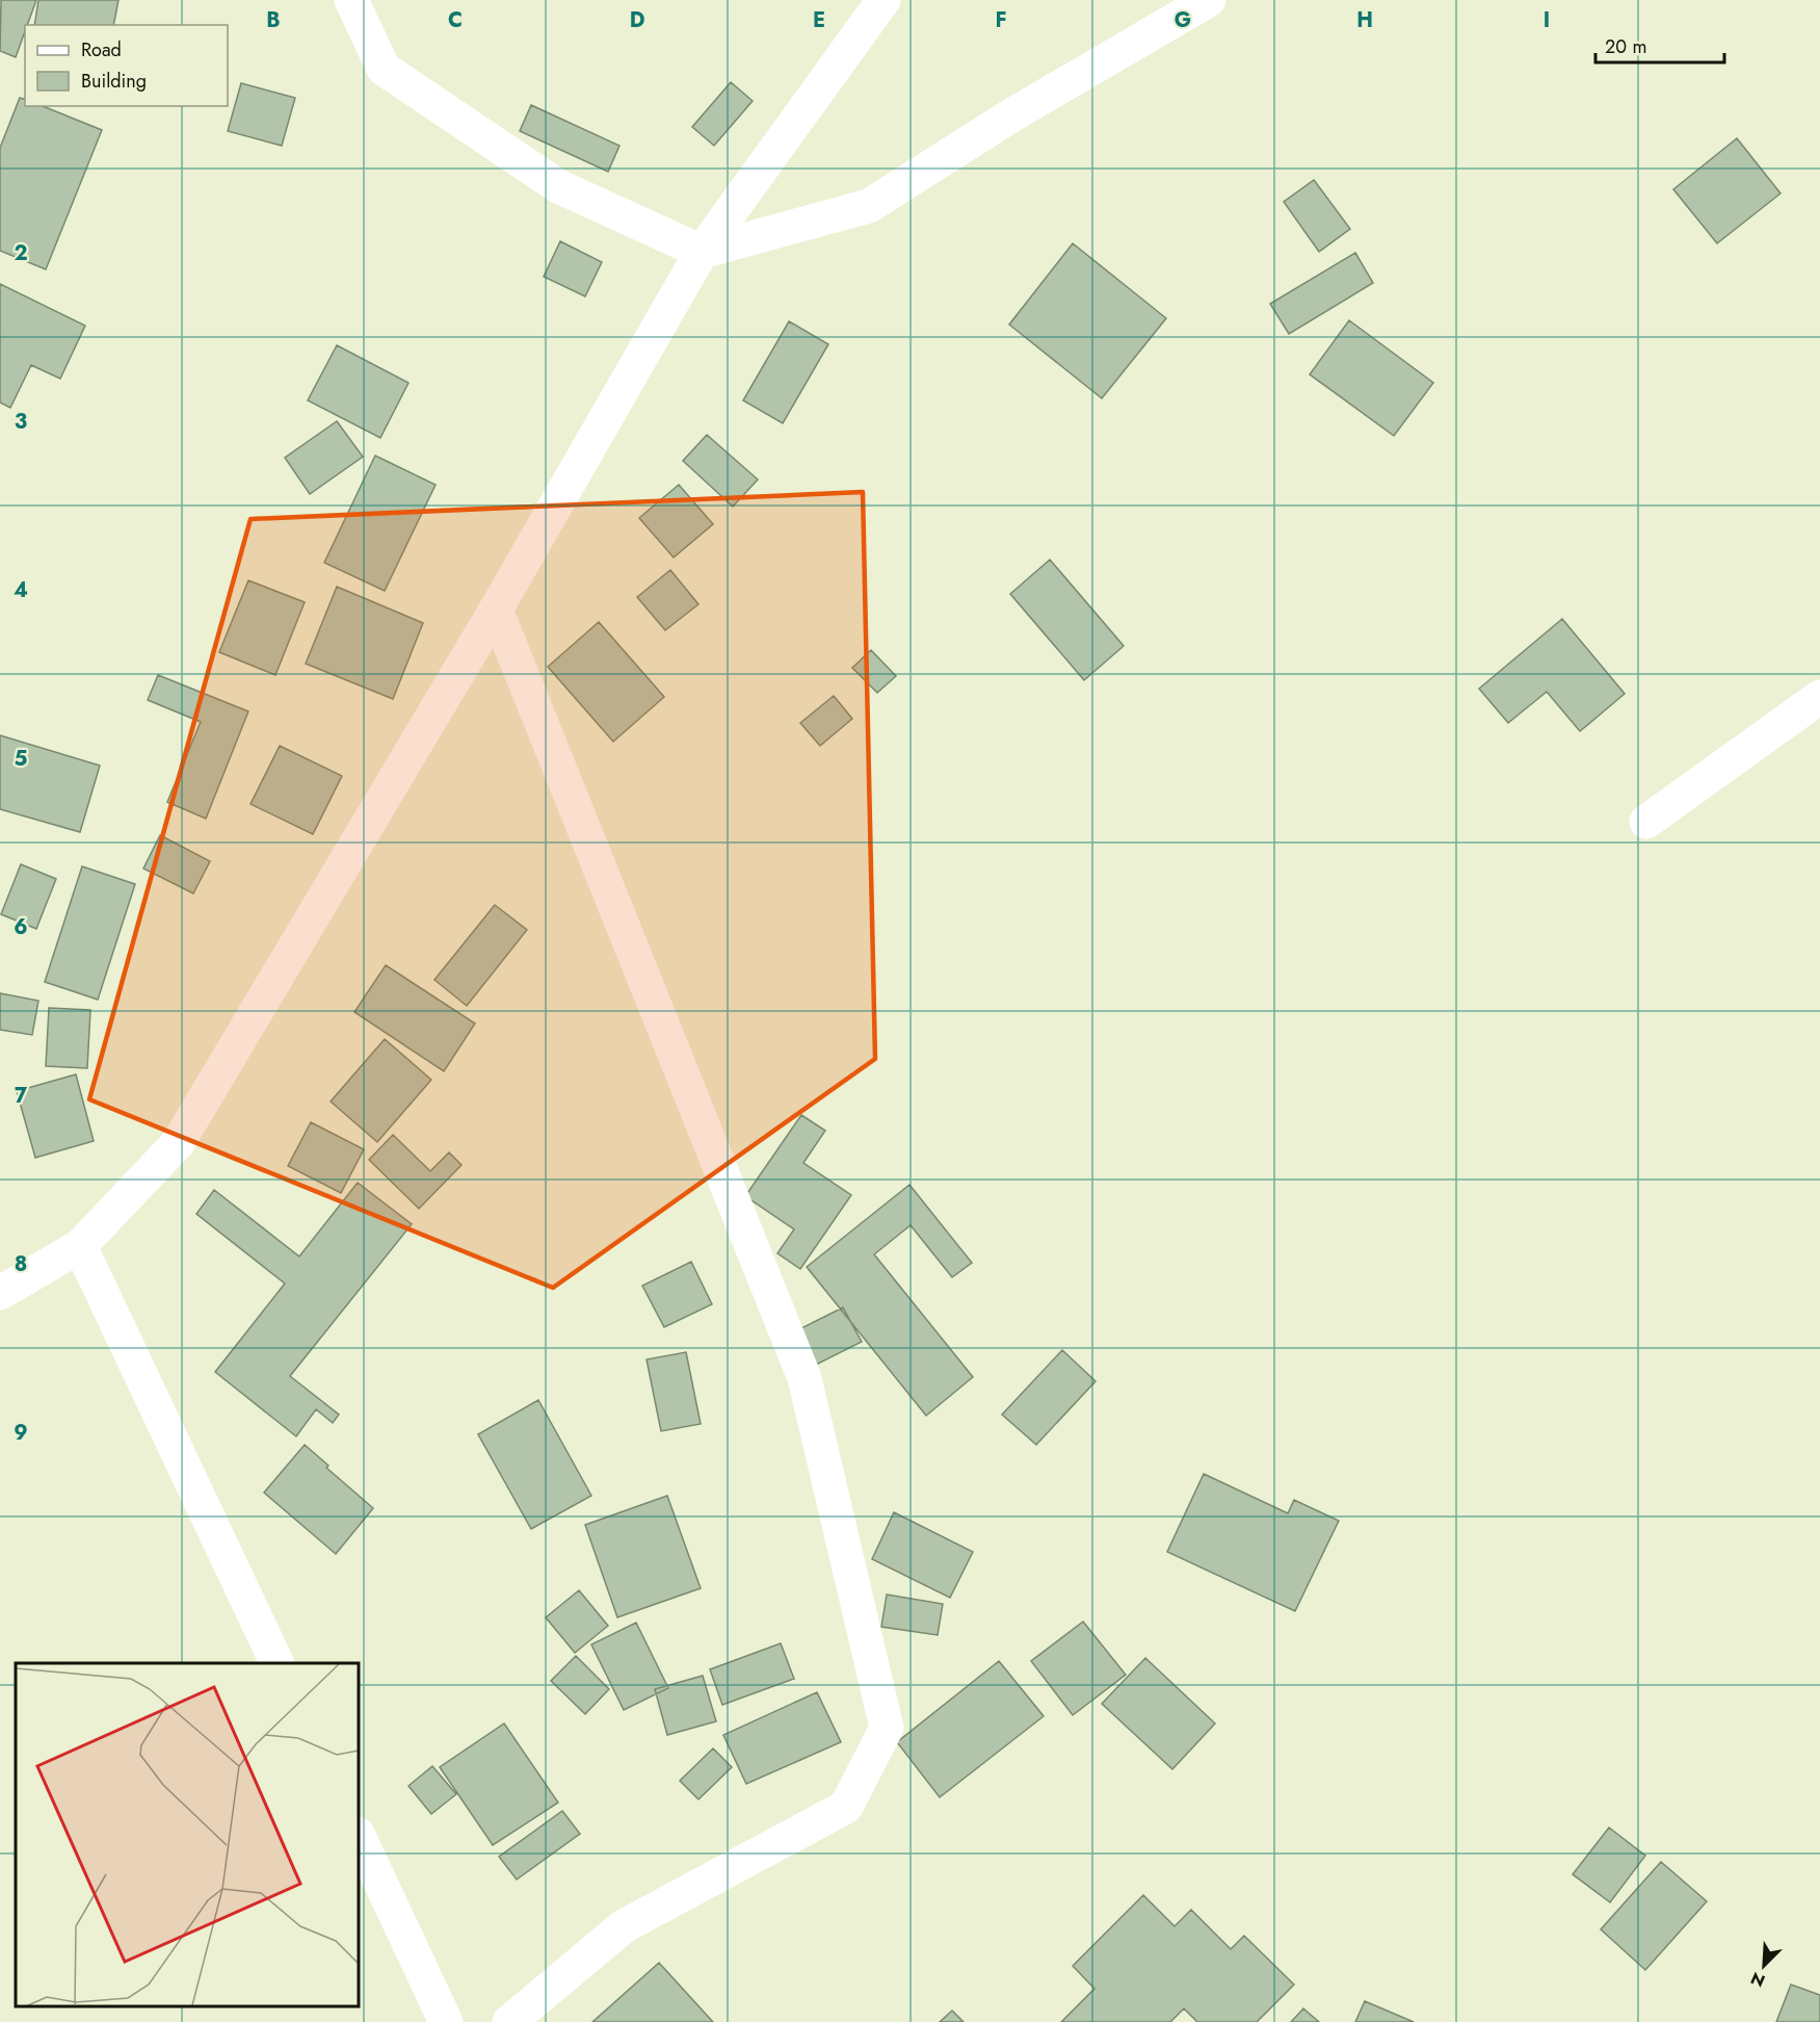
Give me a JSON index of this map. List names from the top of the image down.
{
  "legend": ["Road", "Building"],
  "scale_bar": "20 m",
  "north": "bottom left",
  "grid": {
    "columns": [
      "B",
      "C",
      "D",
      "E",
      "F",
      "G",
      "H",
      "I"
    ],
    "rows": [
      "2",
      "3",
      "4",
      "5",
      "6",
      "7",
      "8",
      "9"
    ]
  }
}
